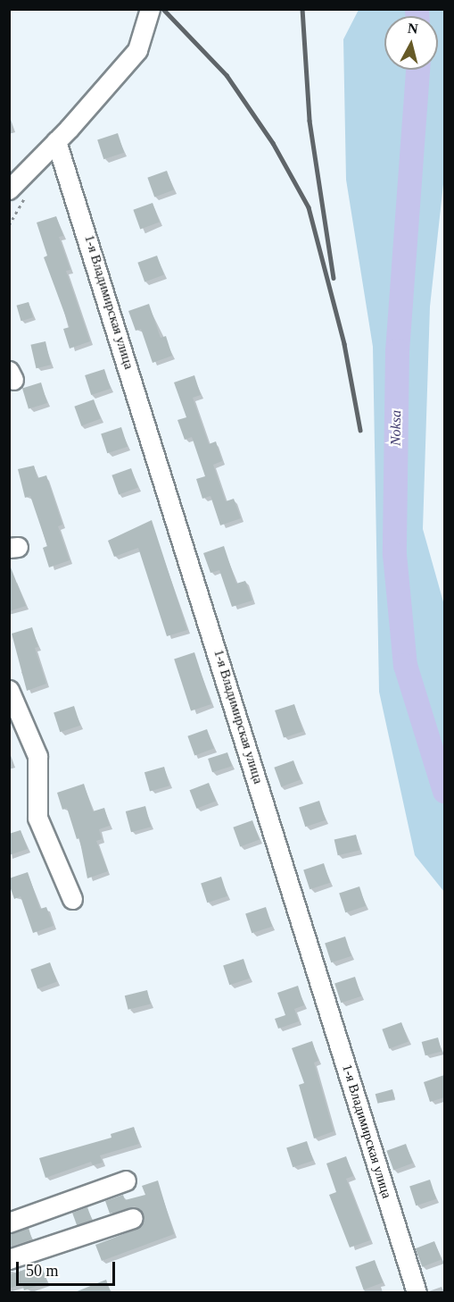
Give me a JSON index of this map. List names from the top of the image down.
{
  "streets": {
    "street": ["1-я Владимирская улица"]
  },
  "water": ["Noksa"],
  "scale_bar": "50 m",
  "north": "top"
}
